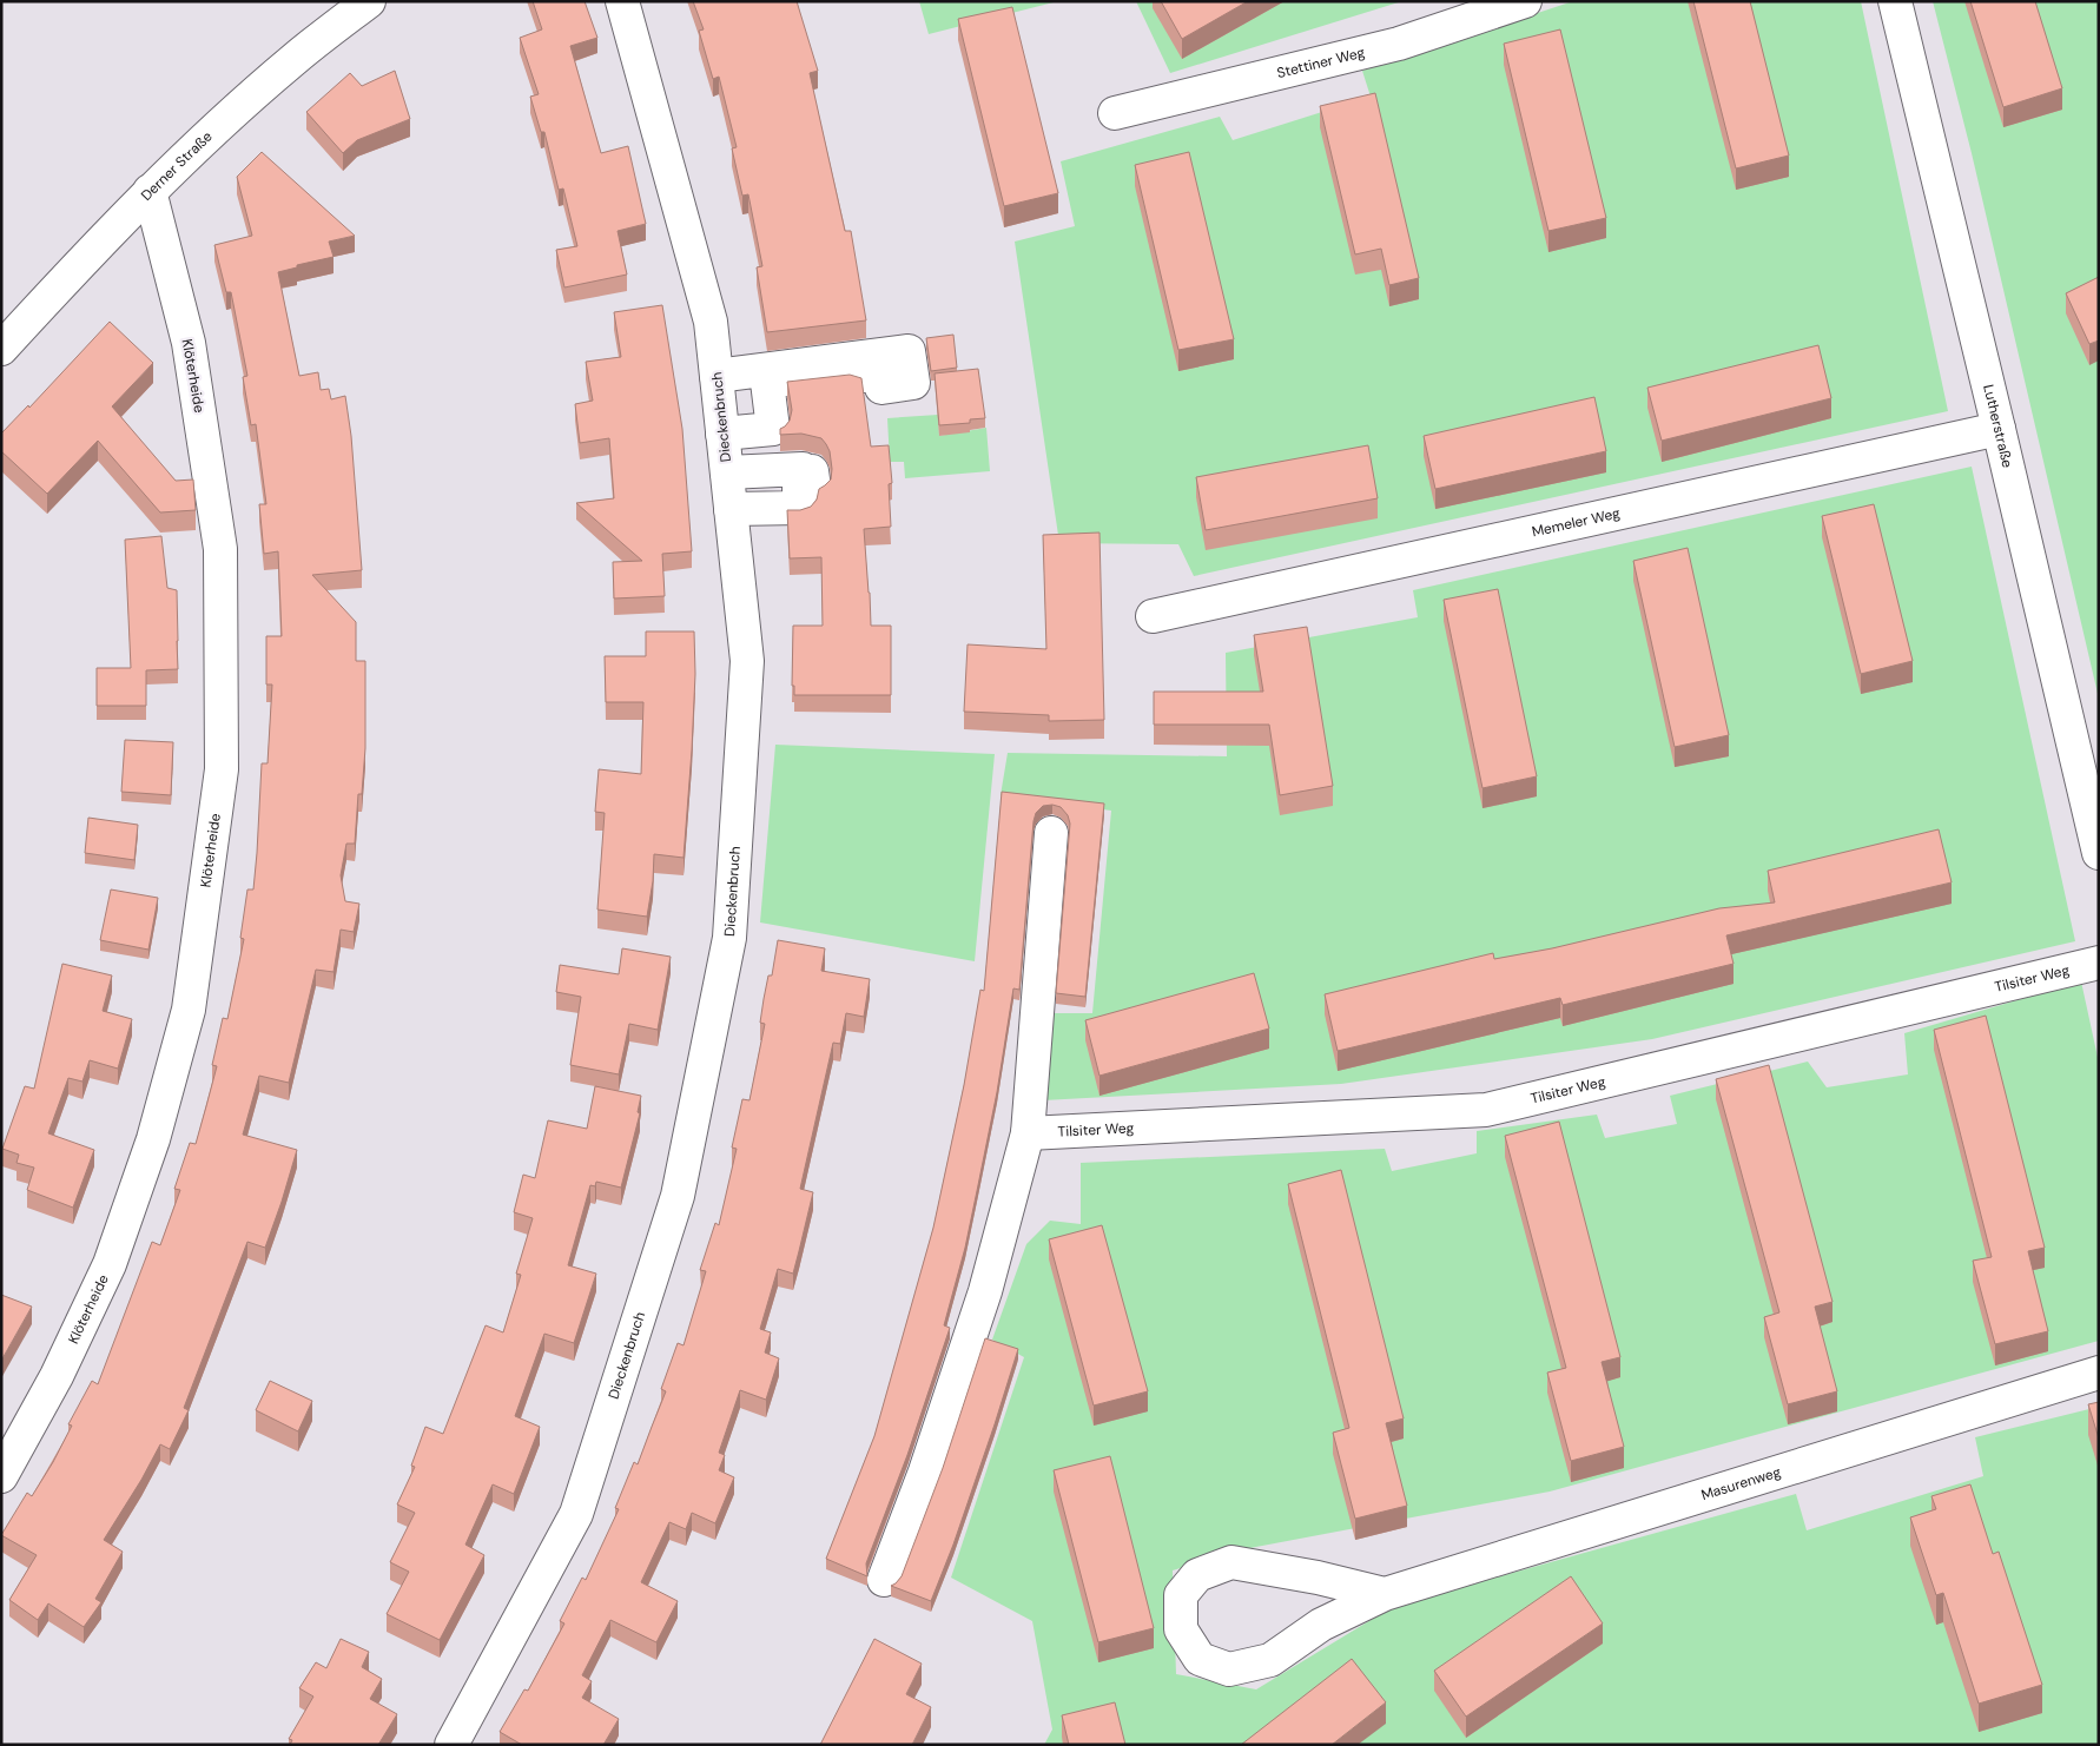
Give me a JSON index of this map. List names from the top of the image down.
{
  "streets": {
    "street": [
      "Stettiner Weg",
      "Derner Straße",
      "Klöterheide",
      "Dieckenbruch",
      "Lutherstraße",
      "Memeler Weg",
      "Tilsiter Weg",
      "Masurenweg"
    ]
  },
  "crossings": [
    ["Derner Straße", "Klöterheide"],
    ["Lutherstraße", "Memeler Weg"]
  ]
}
